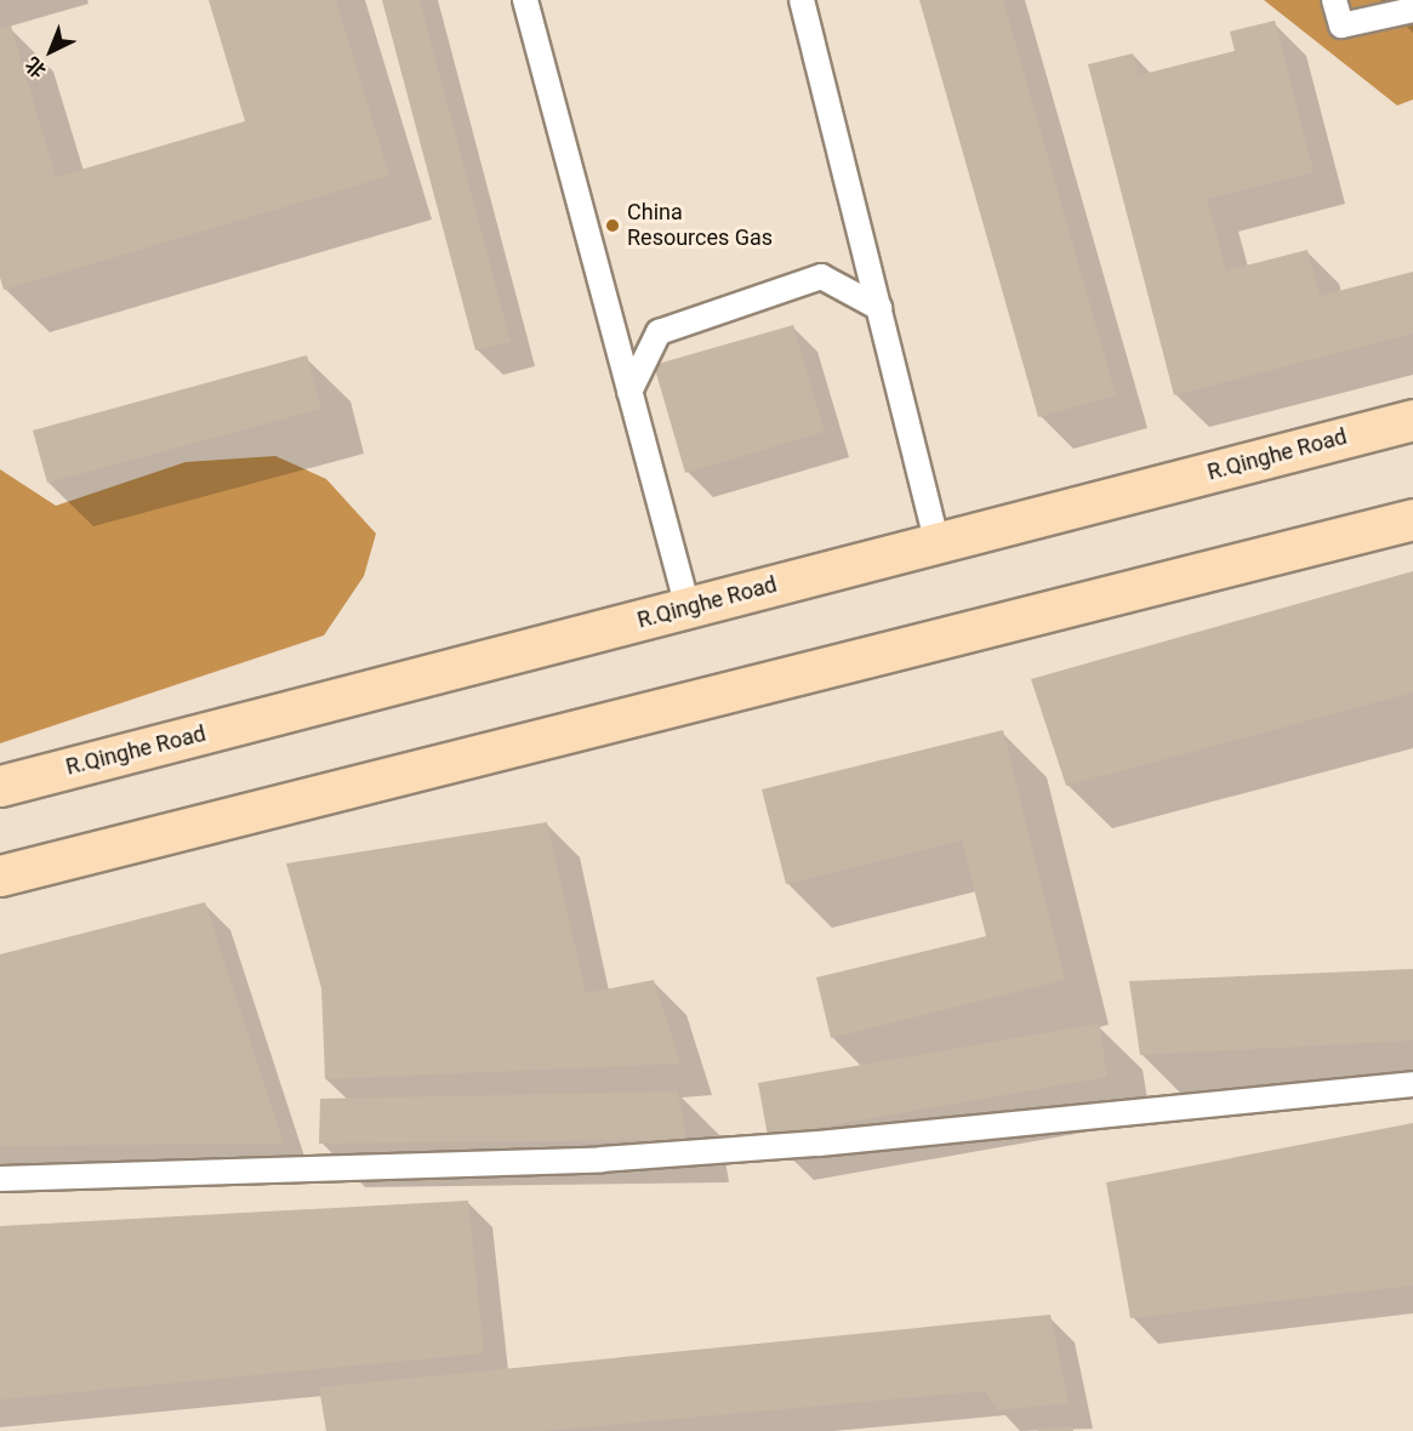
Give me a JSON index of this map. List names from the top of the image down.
{
  "streets": {
    "main road": ["R.Qinghe Road"]
  },
  "places": ["China Resources Gas"],
  "north": "bottom left"
}
